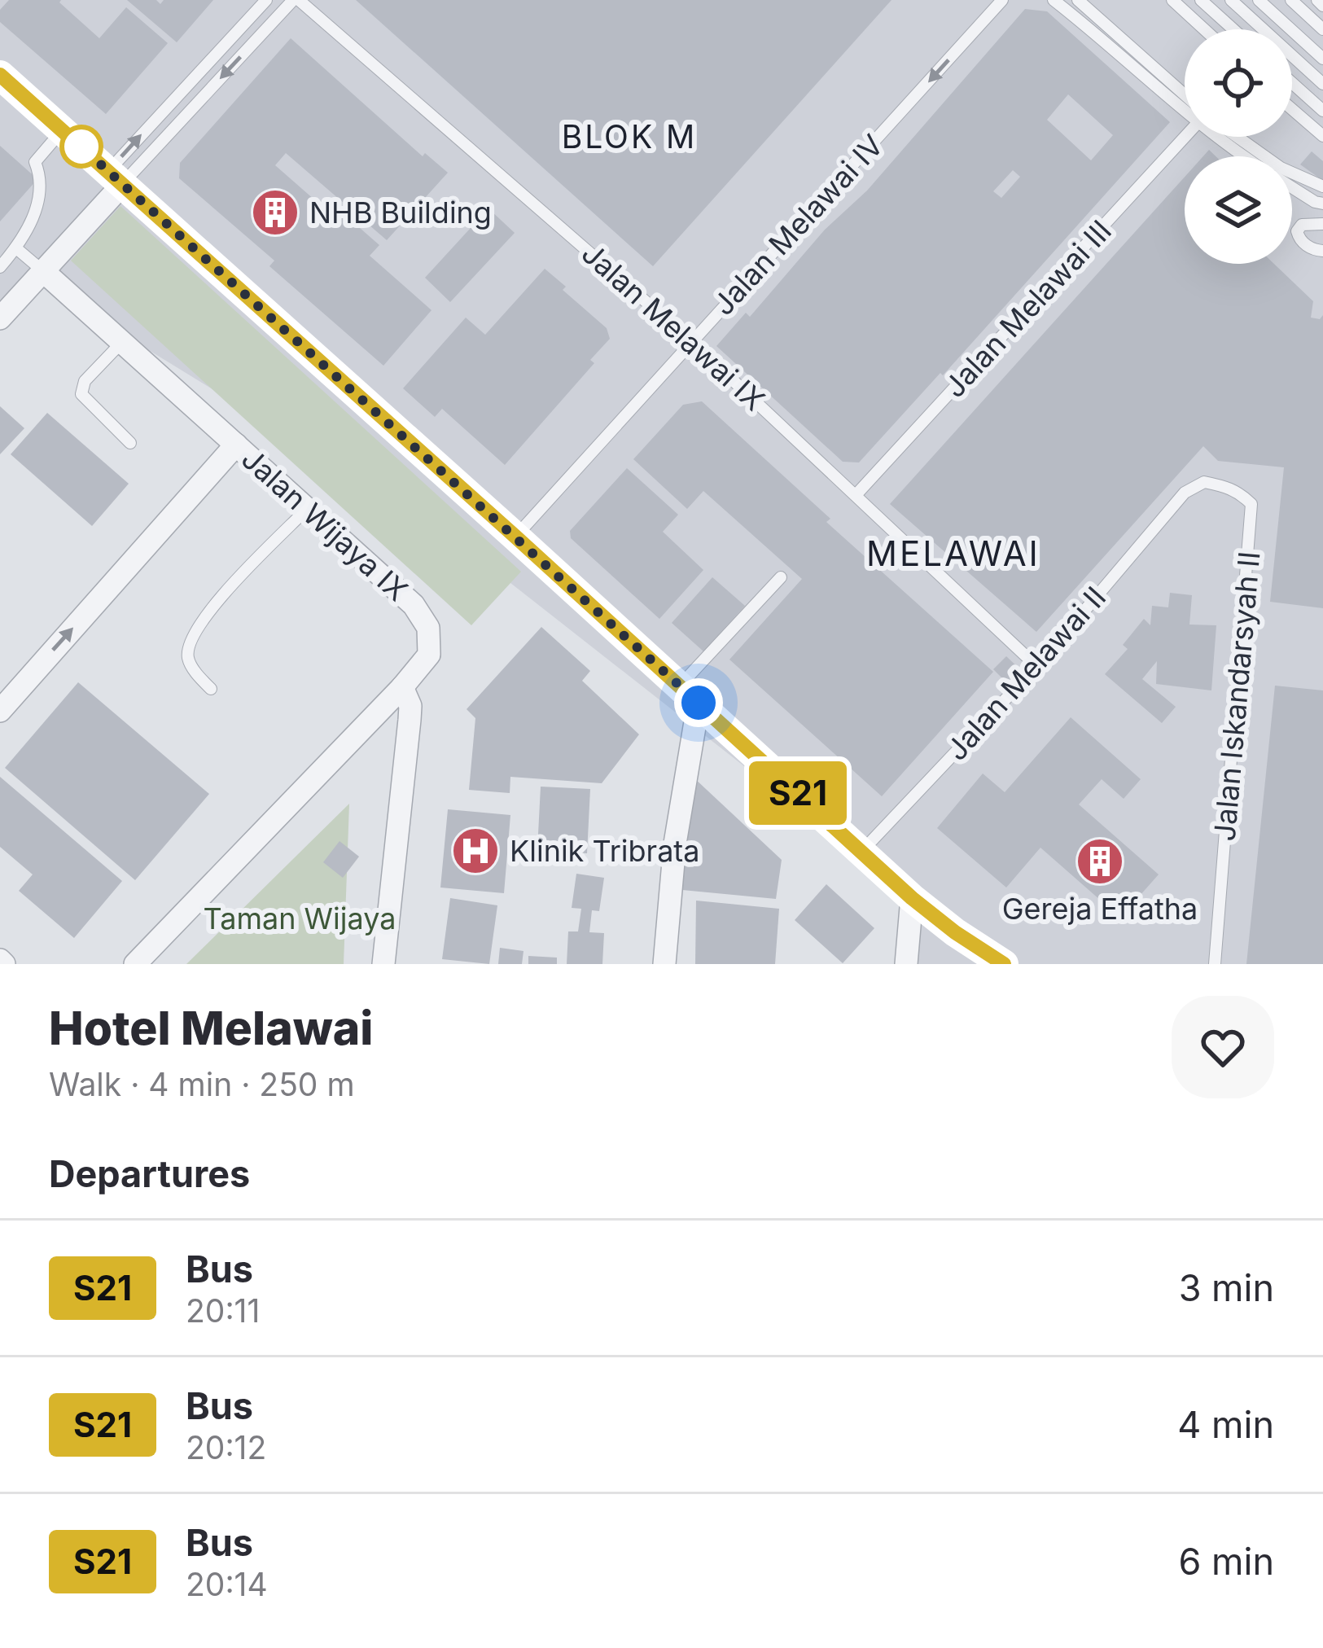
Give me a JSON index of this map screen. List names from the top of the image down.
{
  "streets": {
    "street": ["Jalan Wijaya IX"],
    "lane": [
      "Jalan Melawai IV",
      "Jalan Melawai III",
      "Jalan Melawai IX",
      "Jalan Melawai II",
      "Jalan Iskandarsyah II"
    ]
  },
  "crossings": [
    ["Jalan Melawai IV", "Jalan Melawai IX"],
    ["Jalan Melawai III", "Jalan Melawai IX"],
    ["Jalan Melawai IX", "Jalan Melawai II"],
    ["Jalan Melawai II", "Jalan Iskandarsyah II"]
  ],
  "one_way": ["Jalan Melawai IV"],
  "districts": ["BLOK M", "MELAWAI"],
  "parks": ["Taman Wijaya"],
  "places": {
    "building": ["NHB Building", "Gereja Effatha"],
    "hospital": ["Klinik Tribrata"]
  },
  "lines": ["bus line S21"],
  "page": {
    "on_map": "S21",
    "heading": [
      ["Hotel Melawai", "Walk · 4 min · 250 m"],
      "Departures"
    ],
    "list": [
      {
        "mark": "S21",
        "name": "Bus",
        "note": "20:11",
        "value": "3 min"
      },
      {
        "mark": "S21",
        "name": "Bus",
        "note": "20:12",
        "value": "4 min"
      },
      {
        "mark": "S21",
        "name": "Bus",
        "note": "20:14",
        "value": "6 min"
      }
    ]
  }
}
